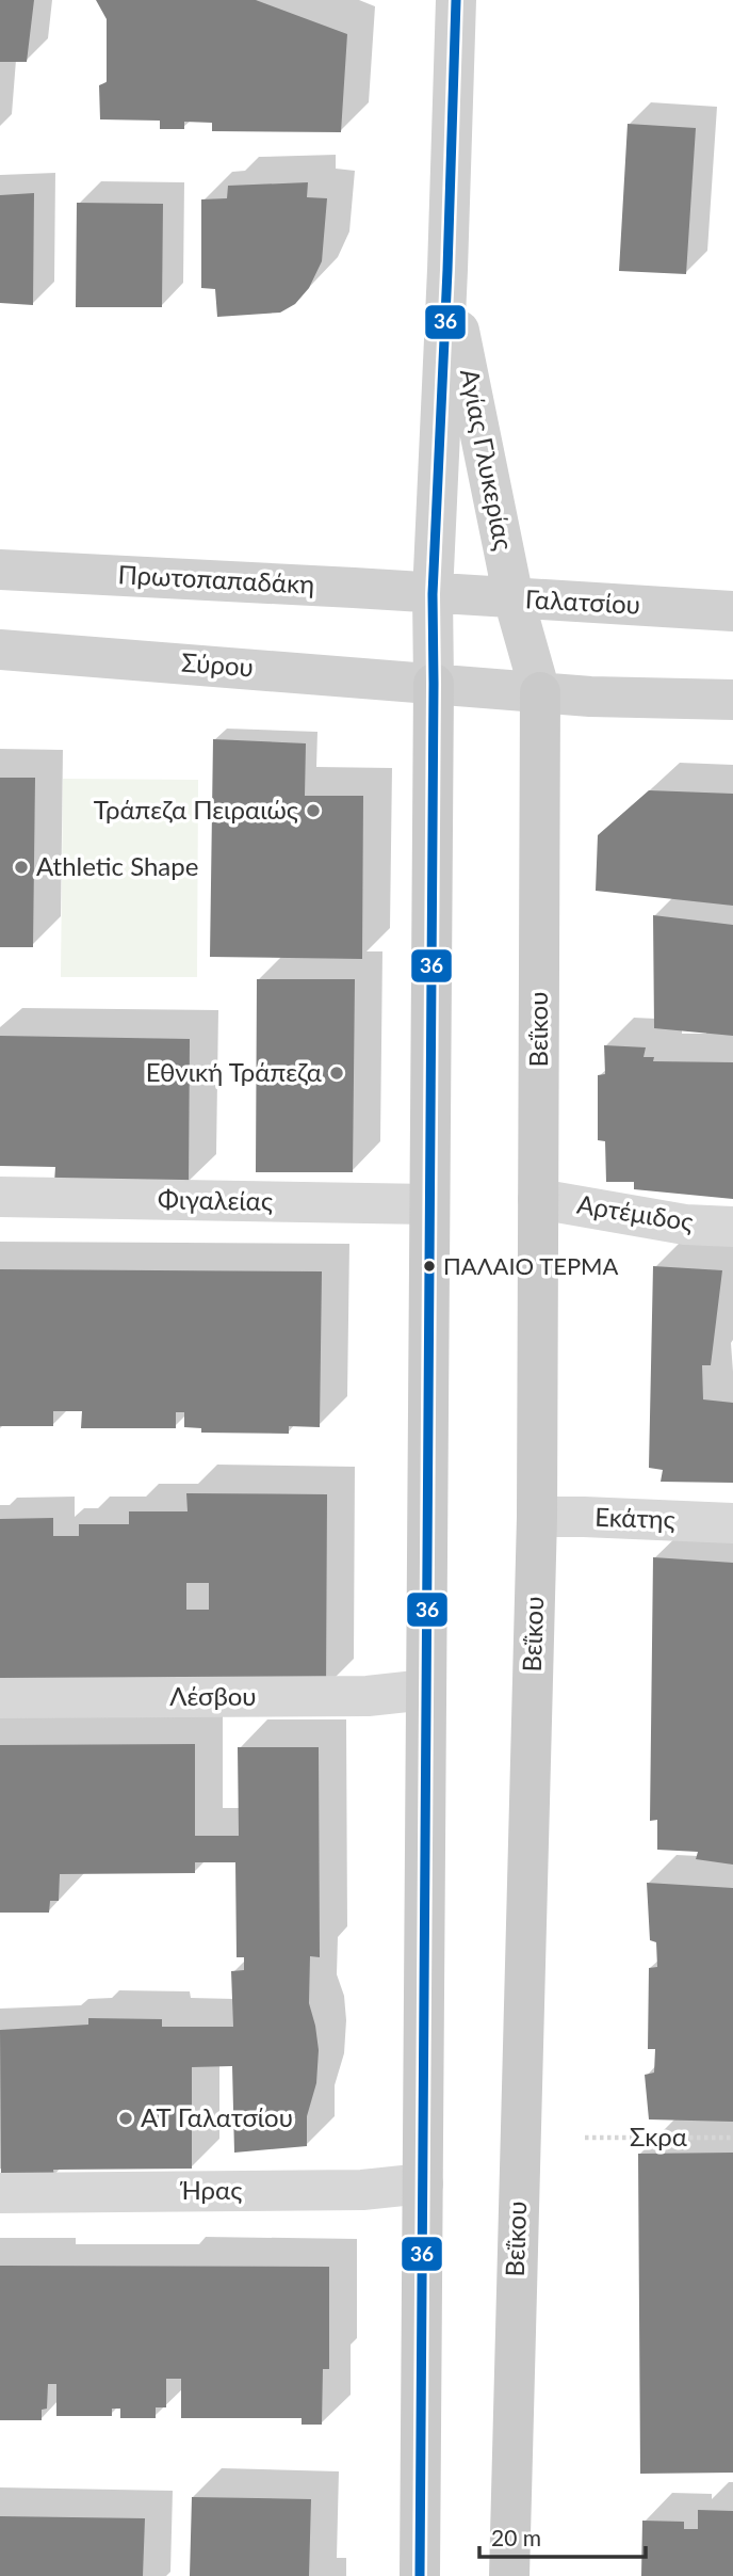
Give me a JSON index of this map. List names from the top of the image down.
{
  "streets": {
    "main road": [
      "Αγίας Γλυκερίας",
      "Πρωτοπαπαδάκη",
      "Γαλατσίου",
      "Σύρου",
      "Βεΐκου"
    ],
    "street": [
      "Φιγαλείας",
      "Αρτέμιδος",
      "Εκάτης",
      "Λέσβου",
      "Ήρας"
    ],
    "path": ["Σκρα"]
  },
  "crossings": [
    ["Αγίας Γλυκερίας", "Πρωτοπαπαδάκη"],
    ["Αγίας Γλυκερίας", "Γαλατσίου"],
    ["Αγίας Γλυκερίας", "Βεΐκου"],
    ["Πρωτοπαπαδάκη", "Γαλατσίου"],
    ["Βεΐκου", "Αρτέμιδος"],
    ["Βεΐκου", "Εκάτης"]
  ],
  "places": [
    "Τράπεζα Πειραιώς",
    "Athletic Shape",
    "Εθνική Τράπεζα",
    "ΠΑΛΑΙΟ ΤΕΡΜΑ",
    "ΑΤ Γαλατσίου"
  ],
  "lines": ["transit line 36"],
  "scale_bar": "20 m"
}
